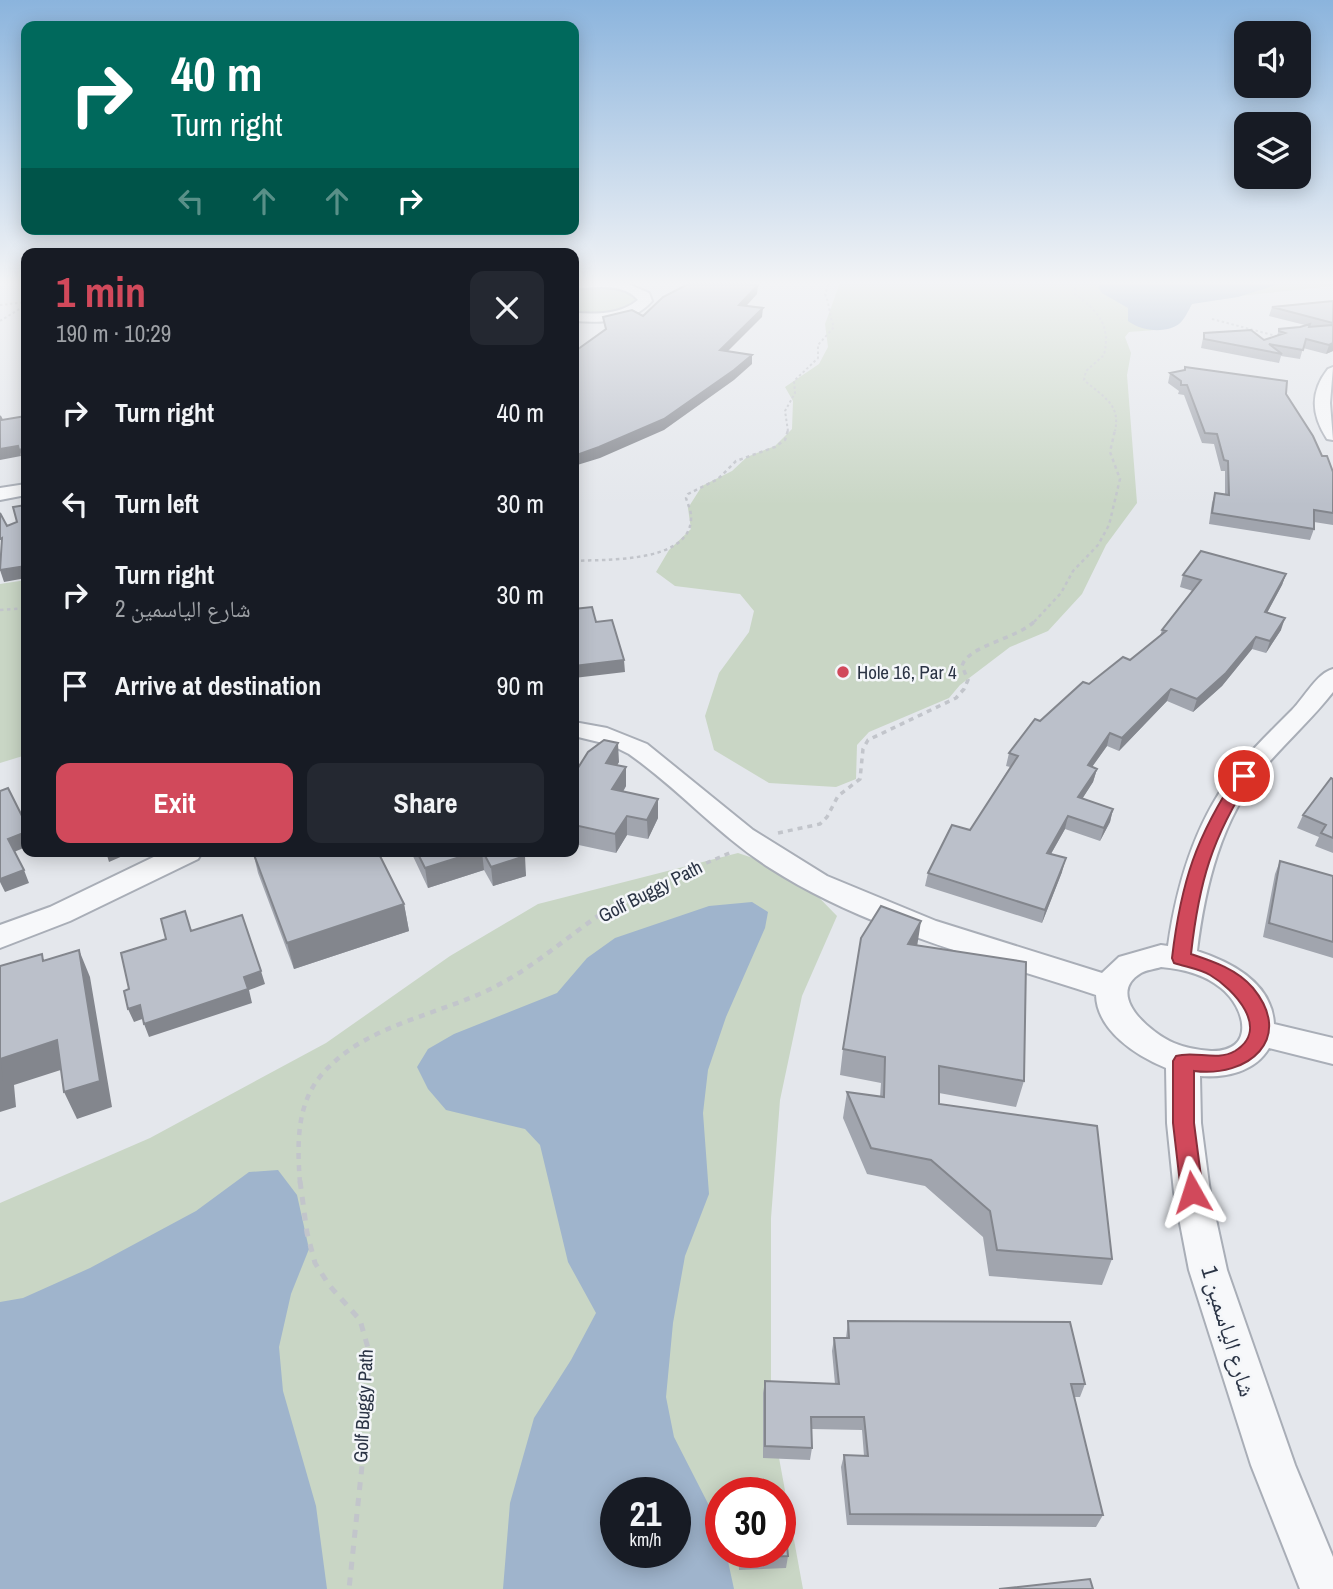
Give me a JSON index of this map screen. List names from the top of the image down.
{
  "streets": {
    "street": ["شارع الياسمين 1"],
    "path": ["Golf Buggy Path"]
  },
  "places": ["Hole 16, Par 4"],
  "page": {
    "turn": ["40 m", "Turn right"],
    "heading": ["1 min", "190 m · 10:29"],
    "list": [
      {
        "name": "Turn right",
        "value": "40 m"
      },
      {
        "name": "Turn left",
        "value": "30 m"
      },
      {
        "name": "Turn right",
        "note": "شارع الياسمين 2",
        "value": "30 m"
      },
      {
        "name": "Arrive at destination",
        "value": "90 m"
      }
    ],
    "buttons": ["Exit", "Share"],
    "speed": "21 km/h",
    "limit": "30"
  }
}
